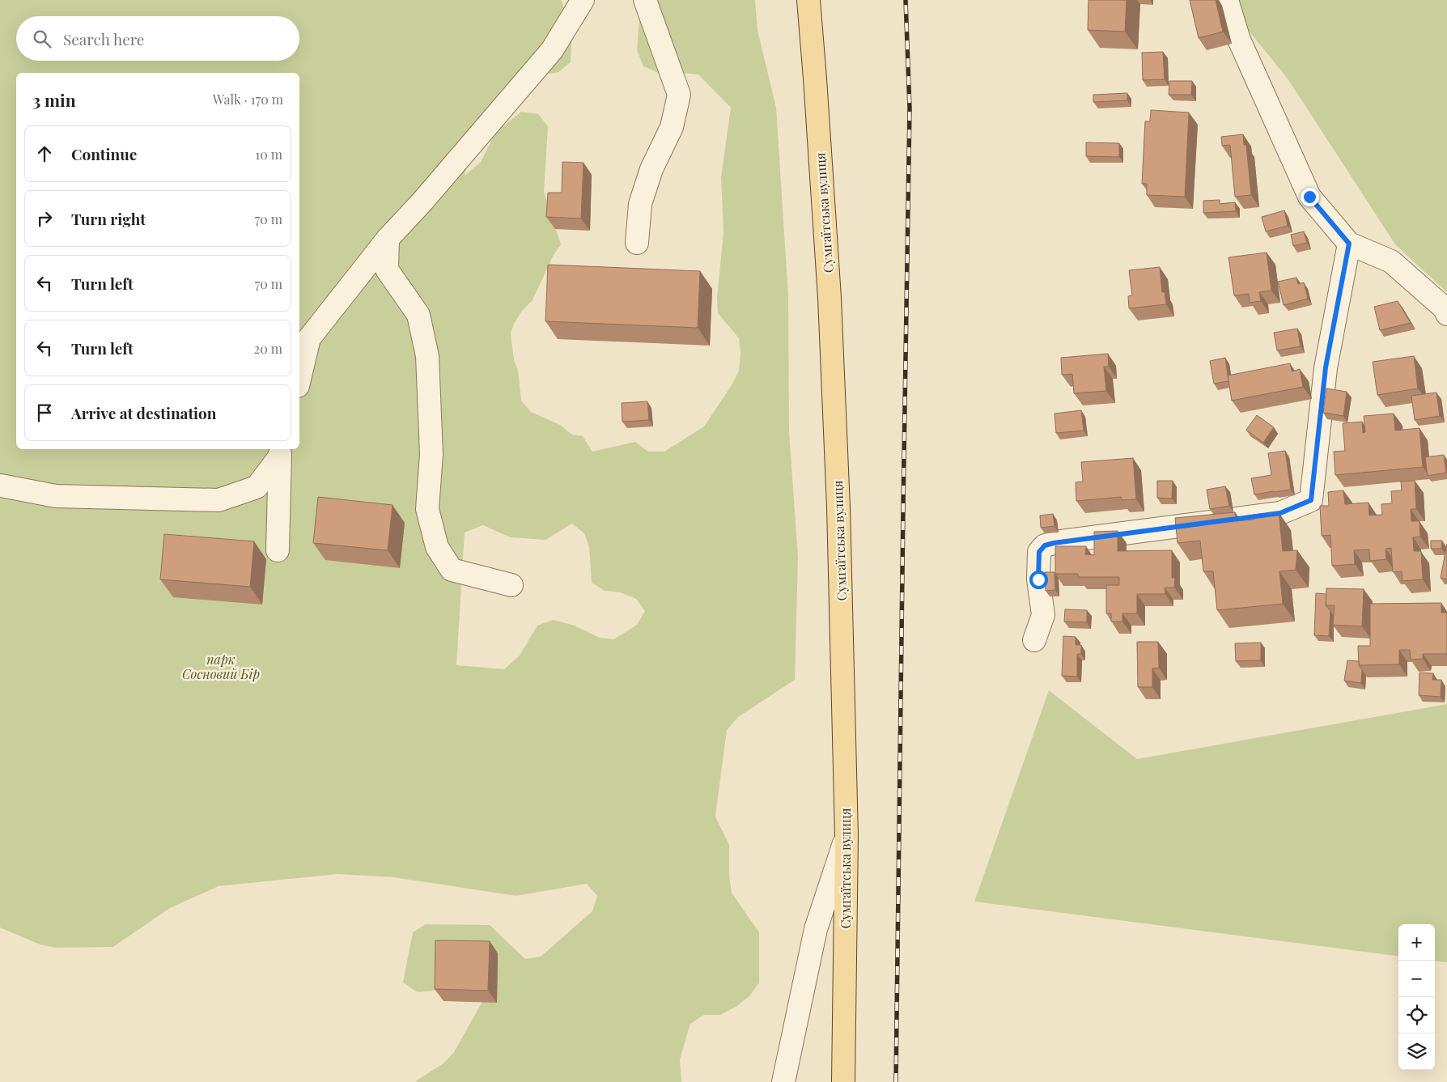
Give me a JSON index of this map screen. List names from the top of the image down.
{
  "streets": {
    "main road": ["Сумгаїтська вулиця"]
  },
  "parks": ["парк Сосновий Бір"],
  "page": {
    "search": "Search here",
    "heading": ["3 min", "Walk · 170 m"],
    "list": [
      ["Continue", "10 m"],
      ["Turn right", "70 m"],
      ["Turn left", "70 m"],
      ["Turn left", "20 m"],
      "Arrive at destination"
    ],
    "map_buttons": ["+", "−"]
  }
}
